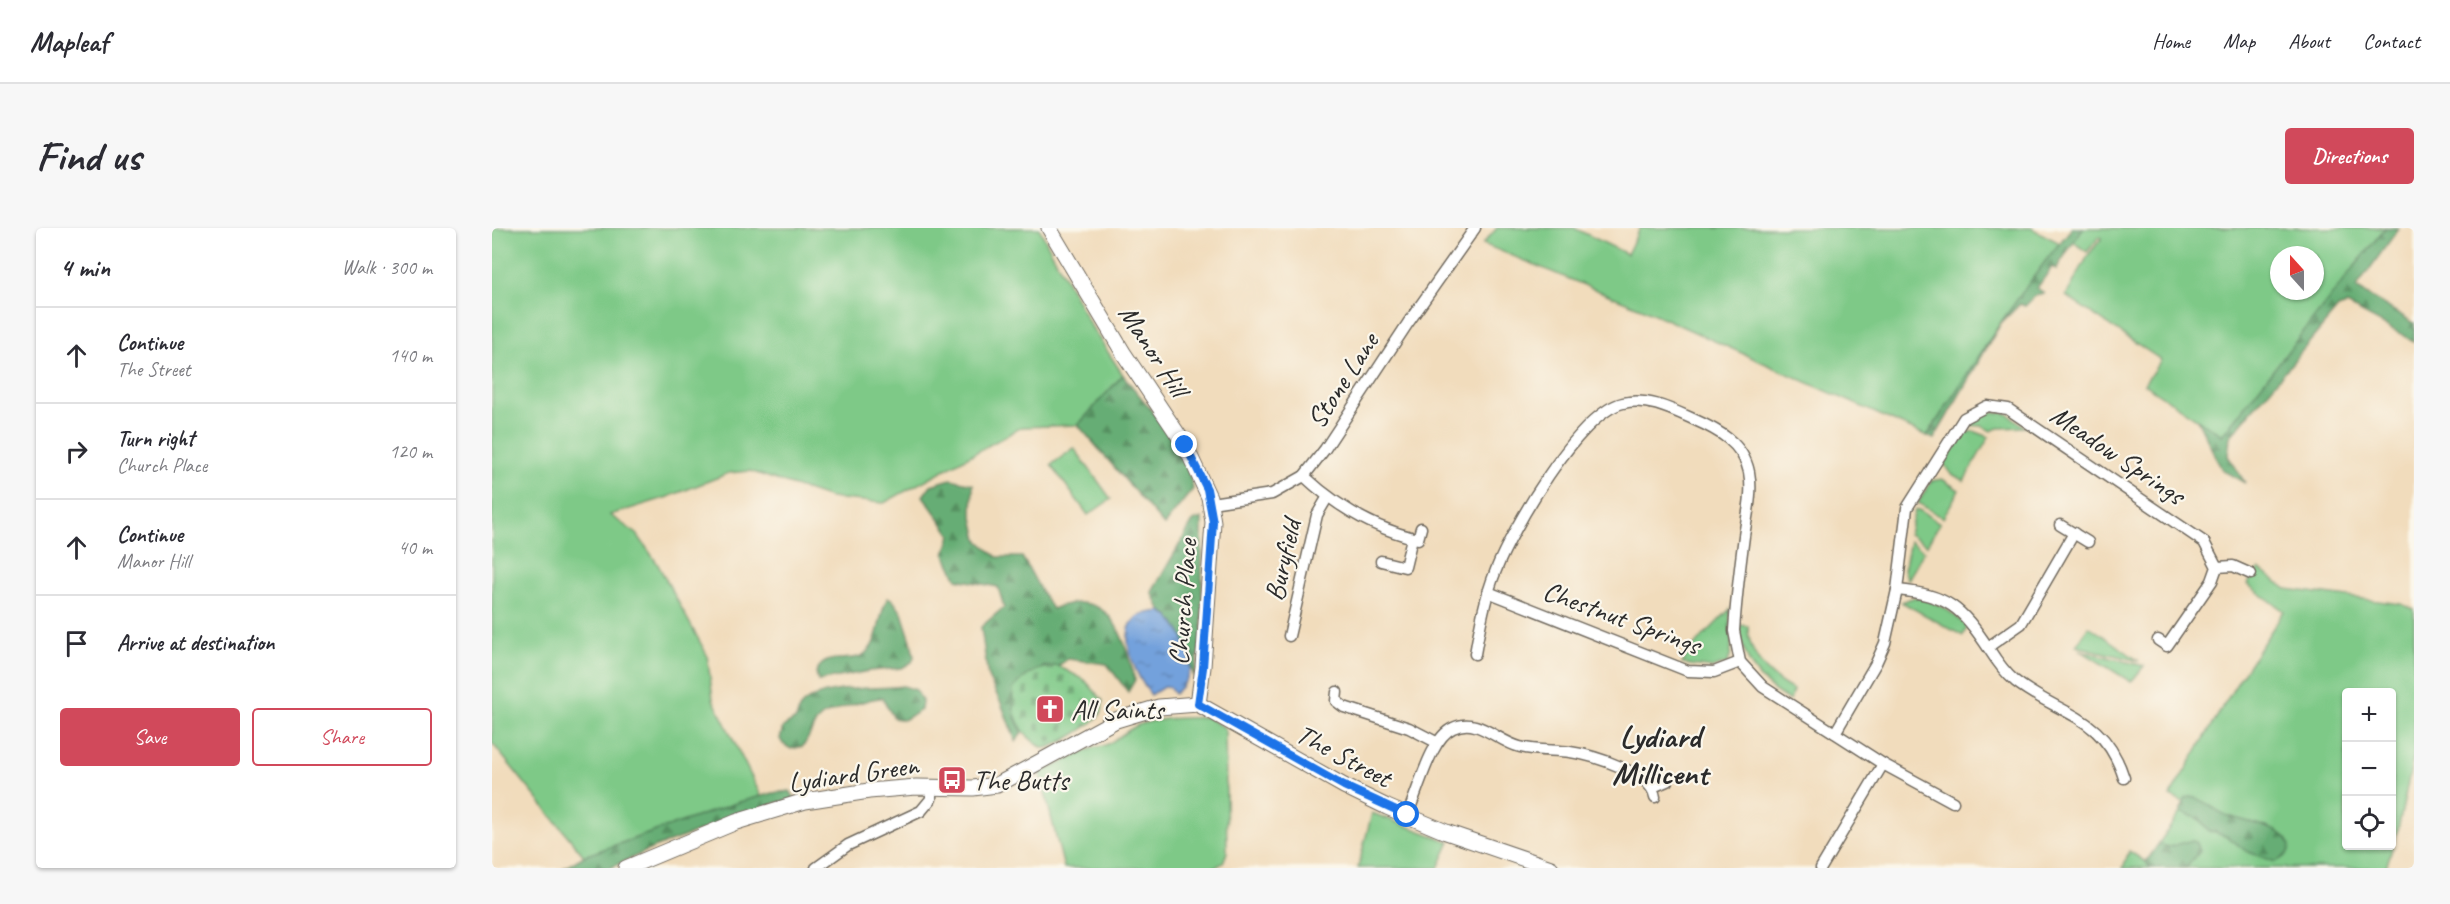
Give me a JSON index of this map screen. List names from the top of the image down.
{
  "streets": {
    "street": [
      "Manor Hill",
      "Stone Lane",
      "Meadow Springs",
      "Buryfield",
      "Church Place",
      "Chestnut Springs",
      "The Street",
      "Lydiard Green"
    ]
  },
  "crossings": [
    ["Manor Hill", "Stone Lane"],
    ["Manor Hill", "Church Place"],
    ["Stone Lane", "Buryfield"],
    ["Stone Lane", "Church Place"],
    ["Church Place", "The Street"],
    ["Church Place", "Lydiard Green"],
    ["The Street", "Lydiard Green"]
  ],
  "districts": ["Lydiard Millicent"],
  "places": {
    "church": ["All Saints"],
    "bus stop": ["The Butts"]
  },
  "north": "top",
  "page": {
    "header": "Mapleaf",
    "nav": [
      "Home",
      "Map",
      "About",
      "Contact"
    ],
    "buttons": [
      "Directions",
      ["Save", "Share"]
    ],
    "title": "Find us",
    "heading": ["4 min", "Walk · 300 m"],
    "list": [
      ["Continue", "The Street", "140 m"],
      ["Turn right", "Church Place", "120 m"],
      ["Continue", "Manor Hill", "40 m"],
      "Arrive at destination"
    ],
    "map_buttons": ["+", "−"]
  }
}
